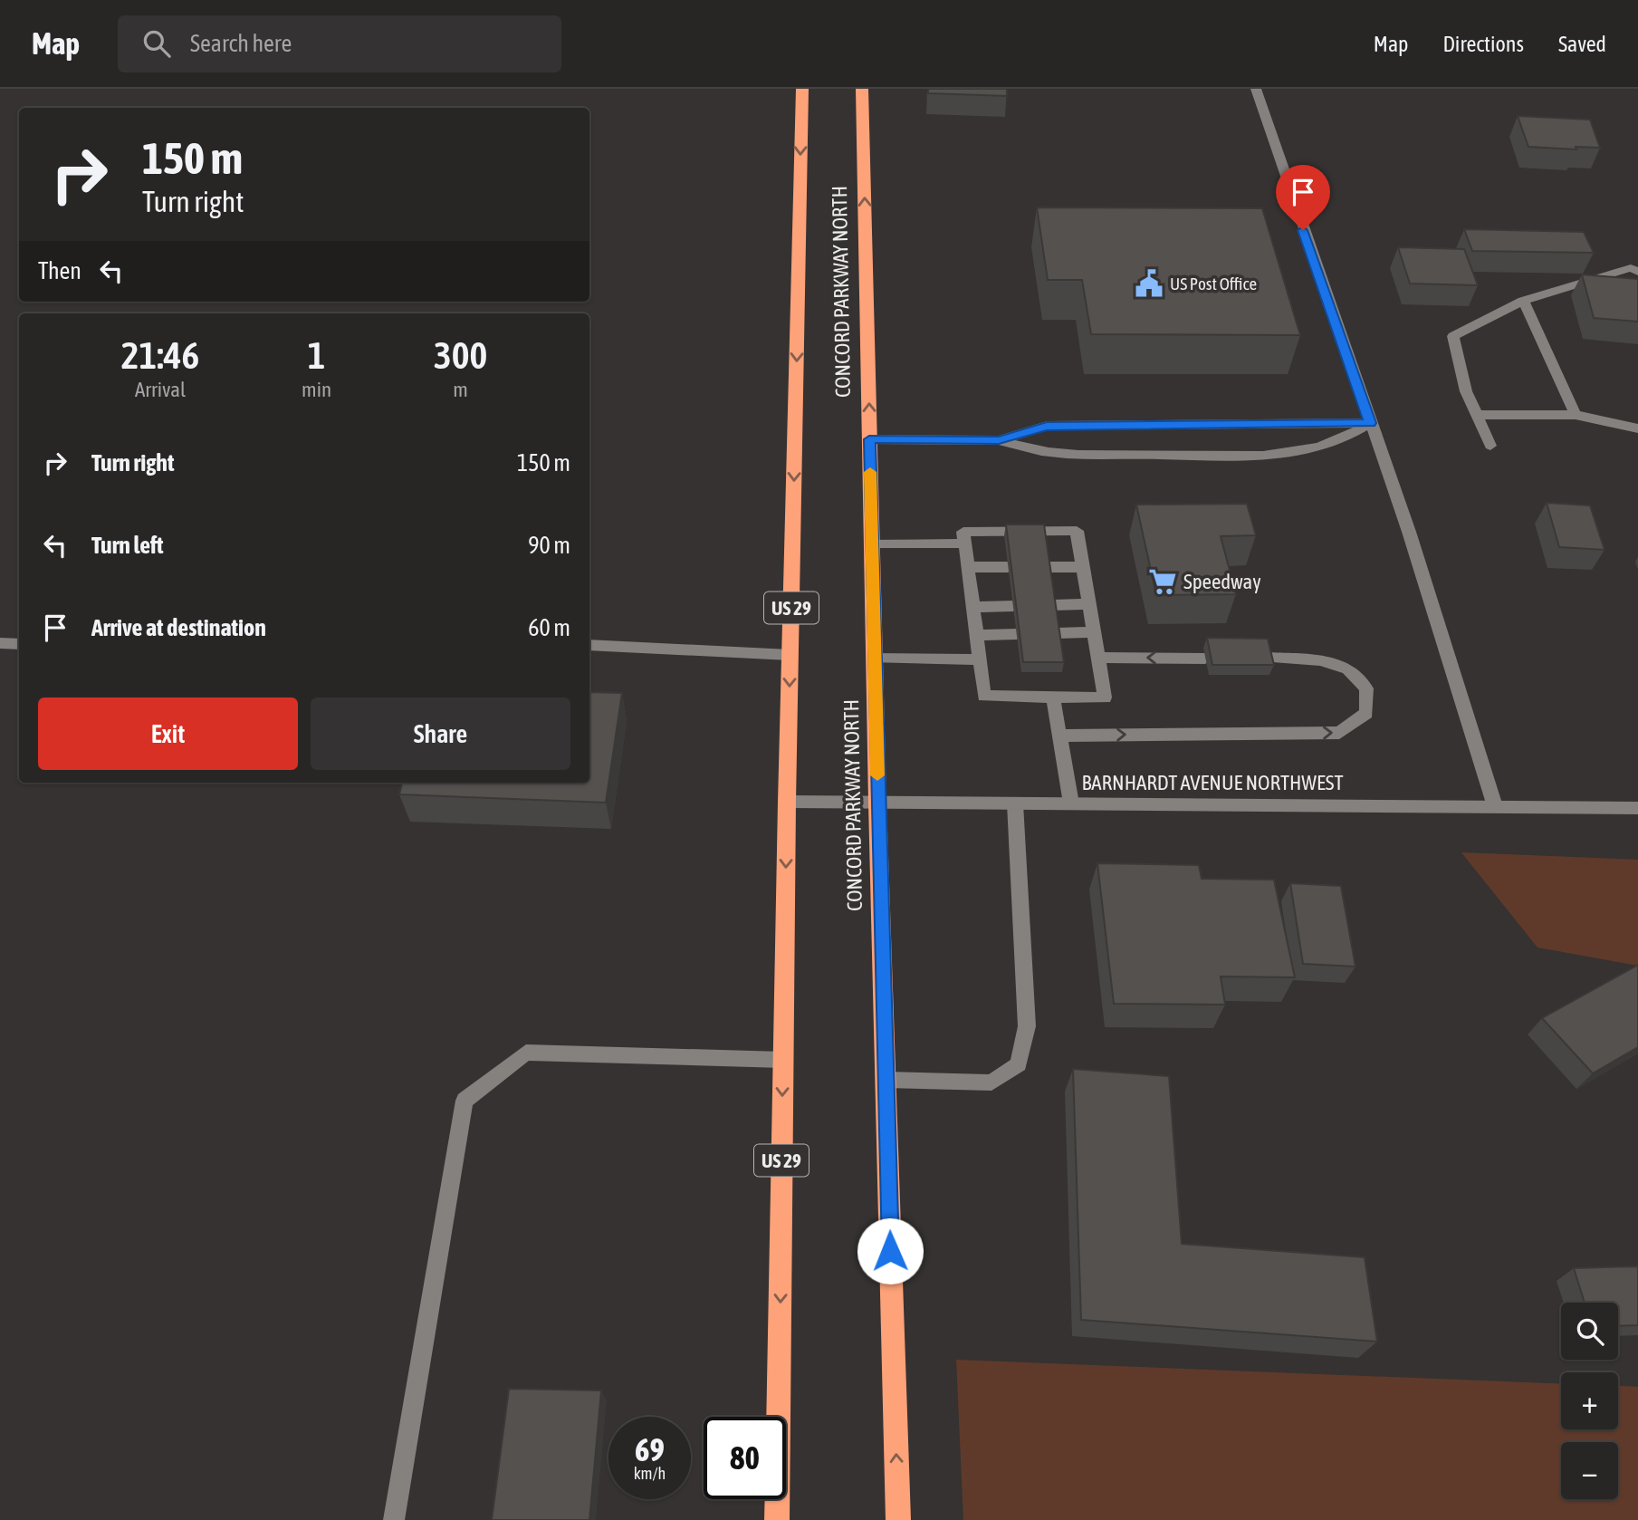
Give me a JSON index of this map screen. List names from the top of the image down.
{
  "streets": {
    "highway": ["CONCORD PARKWAY NORTH", "US 29"],
    "street": ["BARNHARDT AVENUE NORTHWEST"]
  },
  "crossings": [
    ["CONCORD PARKWAY NORTH", "BARNHARDT AVENUE NORTHWEST"]
  ],
  "places": {
    "public building": ["US Post Office"],
    "supermarket": ["Speedway"]
  },
  "page": {
    "header": "Map",
    "search": "Search here",
    "nav": ["Map", "Directions", "Saved"],
    "turn": ["150 m", "Turn right"],
    "then": "Then",
    "eta": [
      "21:46",
      "Arrival",
      "1",
      "min",
      "300",
      "m"
    ],
    "list": [
      {
        "name": "Turn right",
        "value": "150 m"
      },
      {
        "name": "Turn left",
        "value": "90 m"
      },
      {
        "name": "Arrive at destination",
        "value": "60 m"
      }
    ],
    "buttons": ["Exit", "Share"],
    "map_buttons": ["+", "−"],
    "speed": "69 km/h",
    "limit": "80"
  }
}
